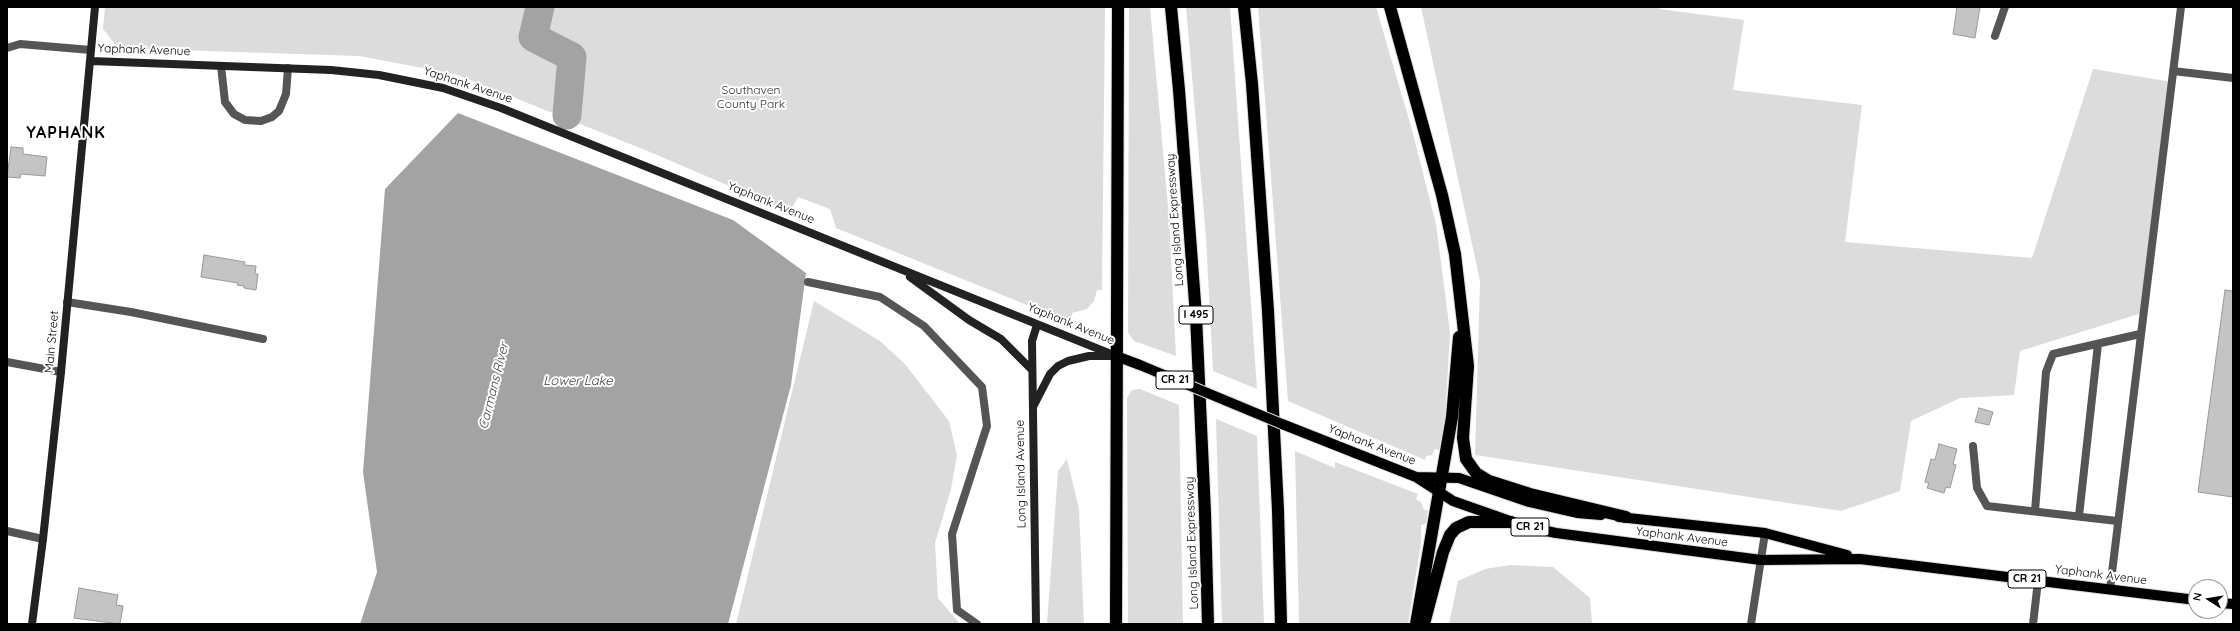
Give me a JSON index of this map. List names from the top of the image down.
{
  "streets": {
    "highway": ["Long Island Expressway", "I 495"],
    "main road": [
      "Yaphank Avenue",
      "Main Street",
      "CR 21",
      "Long Island Avenue"
    ]
  },
  "crossings": [
    ["Yaphank Avenue", "Main Street"],
    ["Yaphank Avenue", "Long Island Avenue"]
  ],
  "districts": ["YAPHANK"],
  "water": ["Lower Lake", "Carmans River"],
  "parks": ["Southaven County Park"],
  "north": "left"
}
